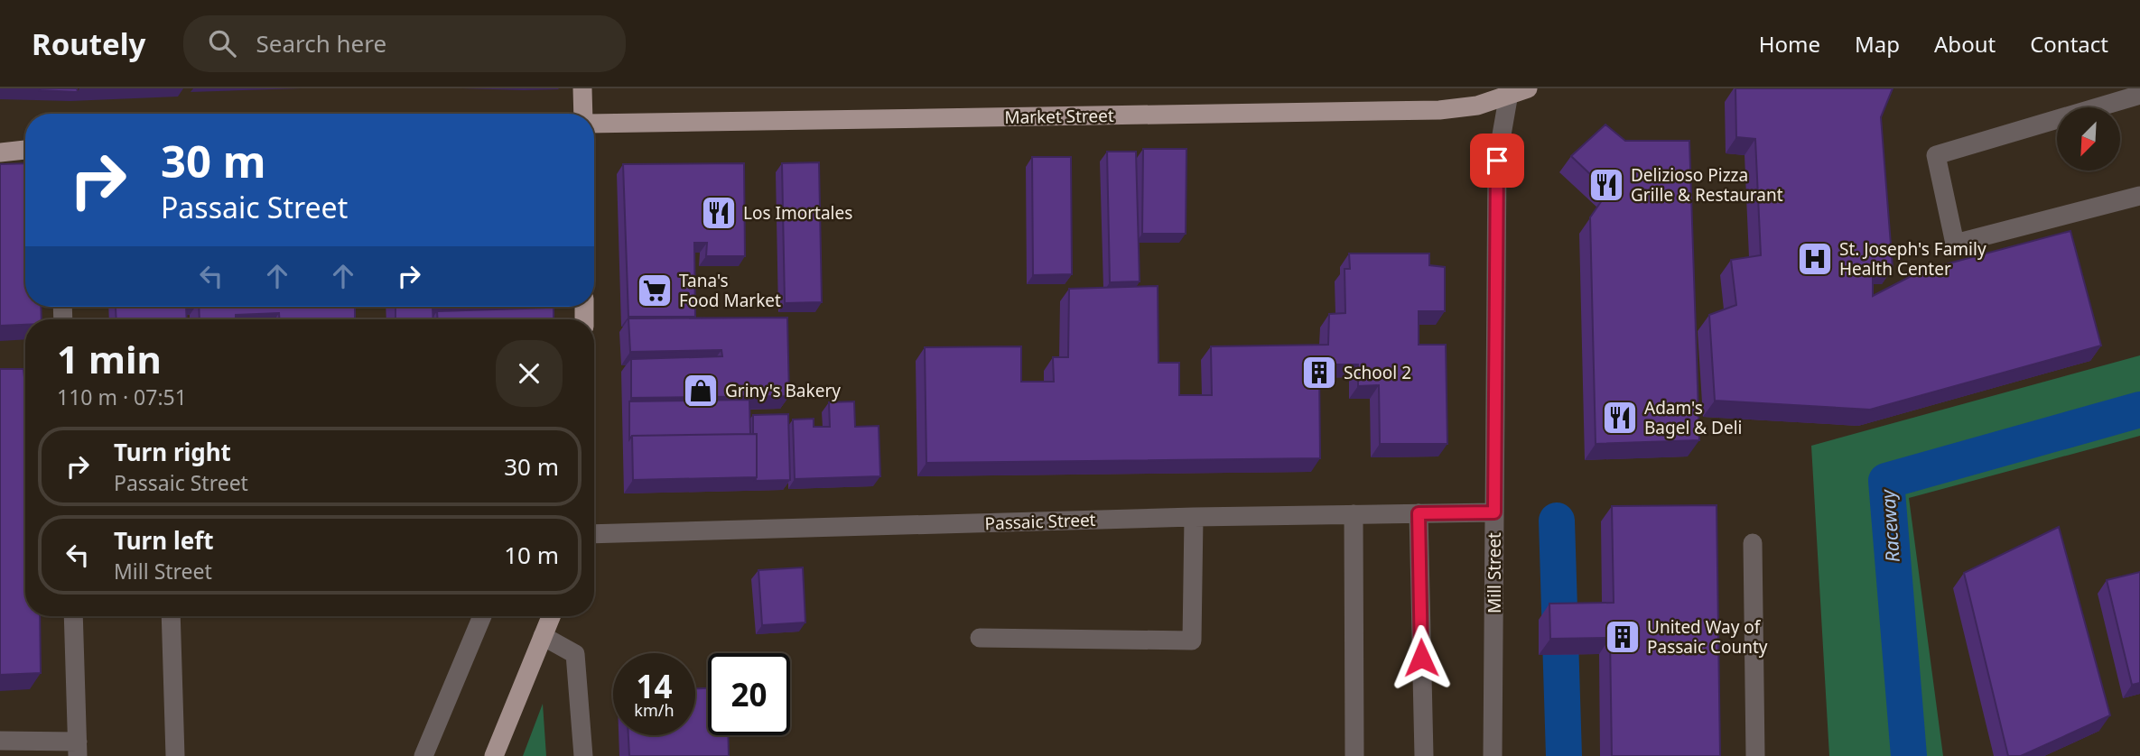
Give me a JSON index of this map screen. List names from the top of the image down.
{
  "streets": {
    "main road": ["Market Street"],
    "street": ["Passaic Street", "Mill Street"]
  },
  "crossings": [
    ["Market Street", "Mill Street"],
    ["Passaic Street", "Mill Street"]
  ],
  "water": ["Raceway"],
  "places": {
    "restaurant": ["Delizioso Pizza Grille & Restaurant", "Los Imortales", "Adam's Bagel & Deli"],
    "hospital": ["St. Joseph's Family Health Center"],
    "supermarket": ["Tana's Food Market"],
    "building": ["School 2", "United Way of Passaic County"],
    "shop": ["Griny's Bakery"]
  },
  "north": "bottom left",
  "page": {
    "header": "Routely",
    "search": "Search here",
    "nav": [
      "Home",
      "Map",
      "About",
      "Contact"
    ],
    "turn": ["30 m", "Passaic Street"],
    "heading": ["1 min", "110 m · 07:51"],
    "list": [
      {
        "name": "Turn right",
        "note": "Passaic Street",
        "value": "30 m"
      },
      {
        "name": "Turn left",
        "note": "Mill Street",
        "value": "10 m"
      }
    ],
    "speed": "14 km/h",
    "limit": "20"
  }
}
